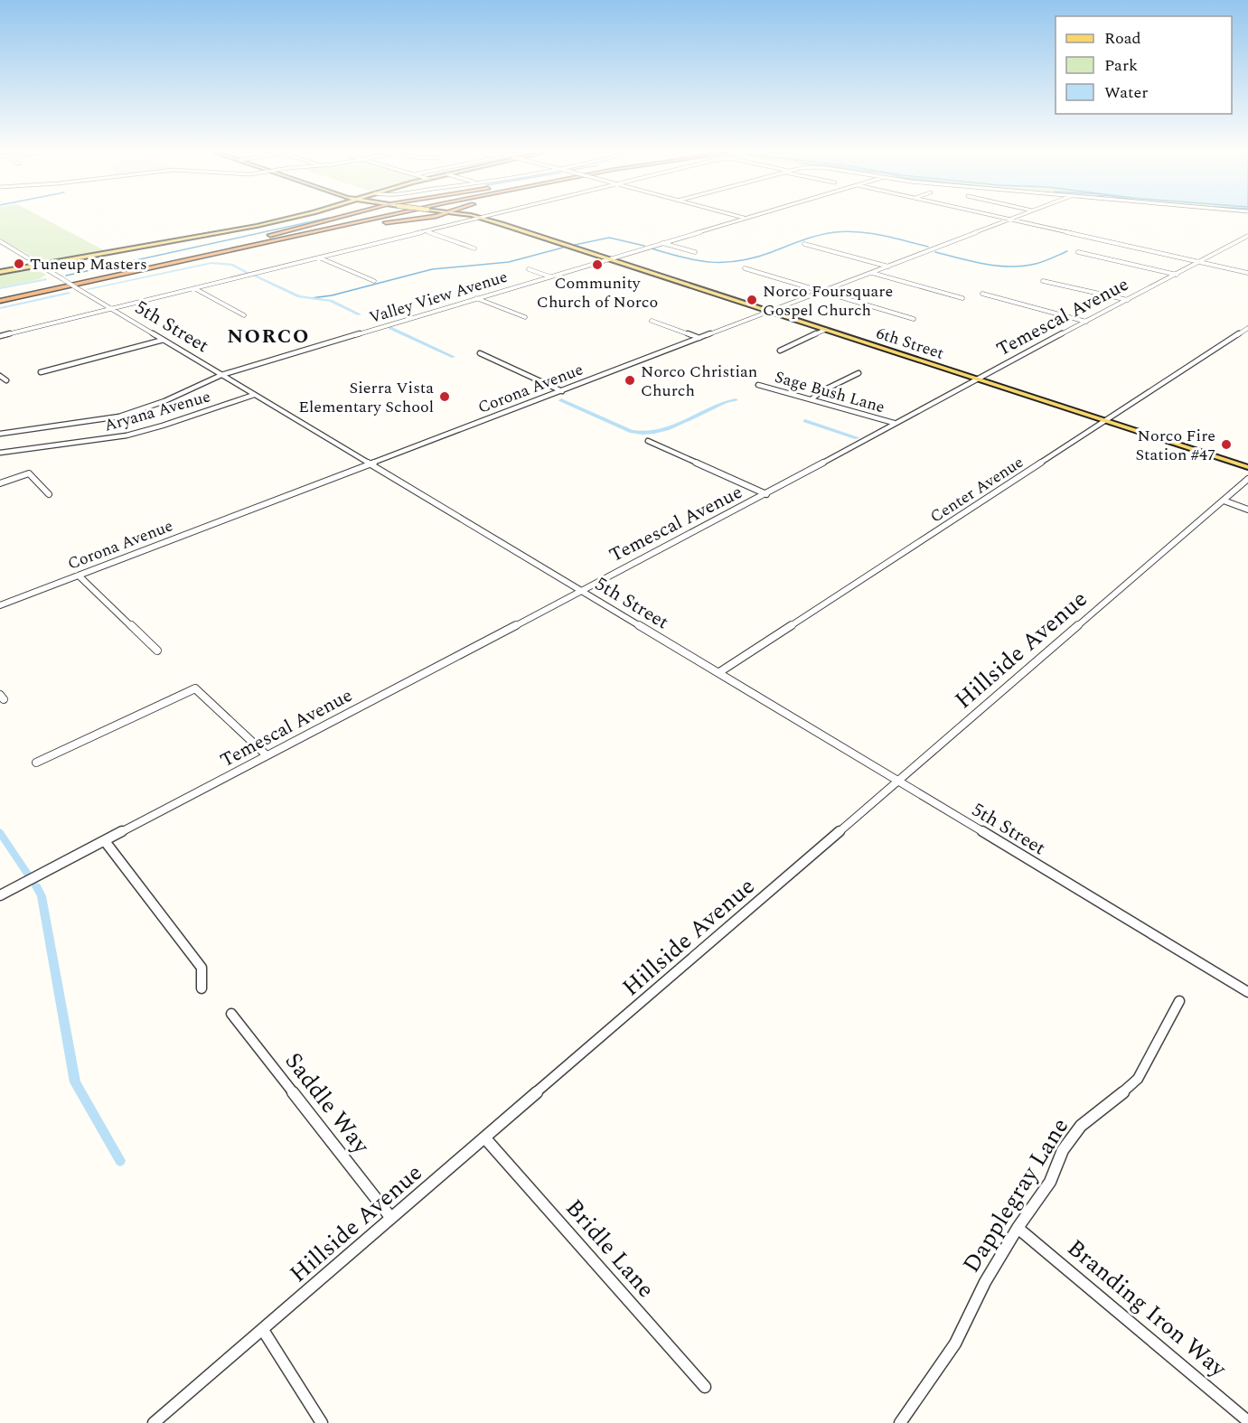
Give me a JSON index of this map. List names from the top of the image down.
{
  "streets": {
    "main road": ["6th Street"],
    "street": [
      "Valley View Avenue",
      "Temescal Avenue",
      "5th Street",
      "Corona Avenue",
      "Sage Bush Lane",
      "Aryana Avenue",
      "Center Avenue",
      "Hillside Avenue",
      "Saddle Way",
      "Dapplegray Lane",
      "Bridle Lane",
      "Branding Iron Way"
    ]
  },
  "crossings": [
    ["Valley View Avenue", "5th Street"],
    ["Valley View Avenue", "6th Street"],
    ["Temescal Avenue", "5th Street"],
    ["Temescal Avenue", "6th Street"],
    ["Temescal Avenue", "Sage Bush Lane"],
    ["5th Street", "Corona Avenue"],
    ["5th Street", "Aryana Avenue"],
    ["5th Street", "Center Avenue"],
    ["5th Street", "Hillside Avenue"],
    ["6th Street", "Corona Avenue"],
    ["6th Street", "Center Avenue"],
    ["Hillside Avenue", "Saddle Way"],
    ["Hillside Avenue", "Bridle Lane"],
    ["Dapplegray Lane", "Branding Iron Way"]
  ],
  "districts": ["NORCO"],
  "places": [
    "Tuneup Masters",
    "Community Church of Norco",
    "Norco Foursquare Gospel Church",
    "Norco Christian Church",
    "Sierra Vista Elementary School",
    "Norco Fire Station #47"
  ],
  "legend": ["Road", "Park", "Water"]
}
